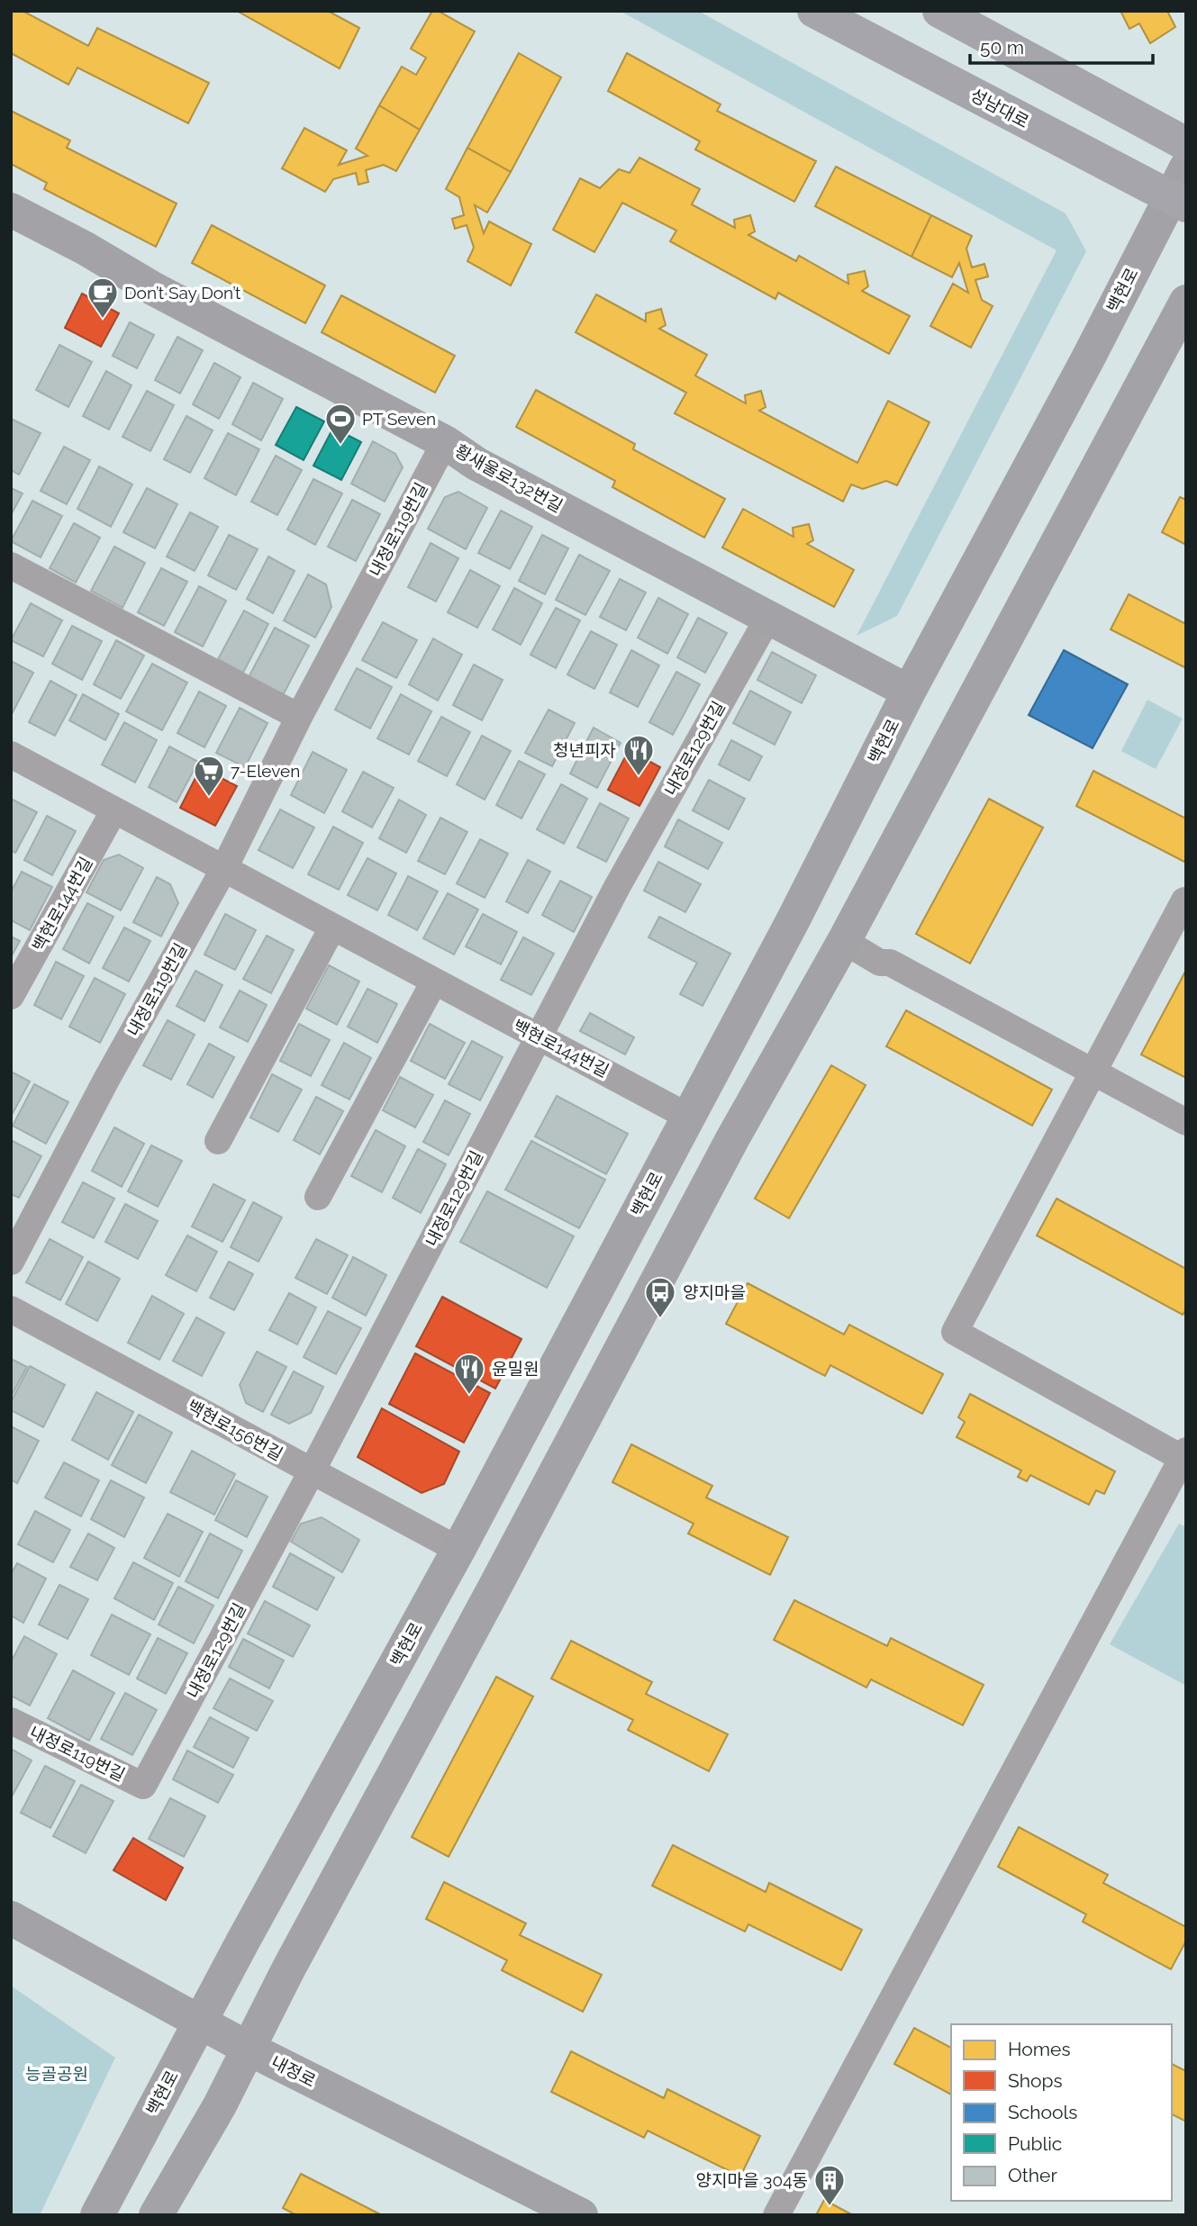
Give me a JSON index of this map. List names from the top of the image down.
{
  "streets": {
    "main road": [
      "성남대로",
      "백현로",
      "황새울로132번길",
      "내정로"
    ],
    "street": [
      "내정로119번길",
      "내정로129번길",
      "백현로144번길",
      "백현로156번길"
    ]
  },
  "crossings": [
    ["성남대로", "백현로"],
    ["백현로", "황새울로132번길"],
    ["백현로", "백현로144번길"],
    ["백현로", "백현로156번길"],
    ["백현로", "내정로"],
    ["황새울로132번길", "내정로119번길"],
    ["황새울로132번길", "내정로129번길"],
    ["내정로119번길", "내정로129번길"],
    ["내정로119번길", "백현로144번길"],
    ["내정로129번길", "백현로144번길"],
    ["내정로129번길", "백현로156번길"]
  ],
  "parks": ["능골공원"],
  "places": {
    "cafe": ["Don’t Say Don’t"],
    "sports": ["PT Seven"],
    "restaurant": ["청년피자", "윤밀원"],
    "supermarket": ["7-Eleven"],
    "bus stop": ["양지마을"],
    "building": ["양지마을 304동"]
  },
  "legend": [
    "Homes",
    "Shops",
    "Schools",
    "Public",
    "Other"
  ],
  "scale_bar": "50 m"
}
